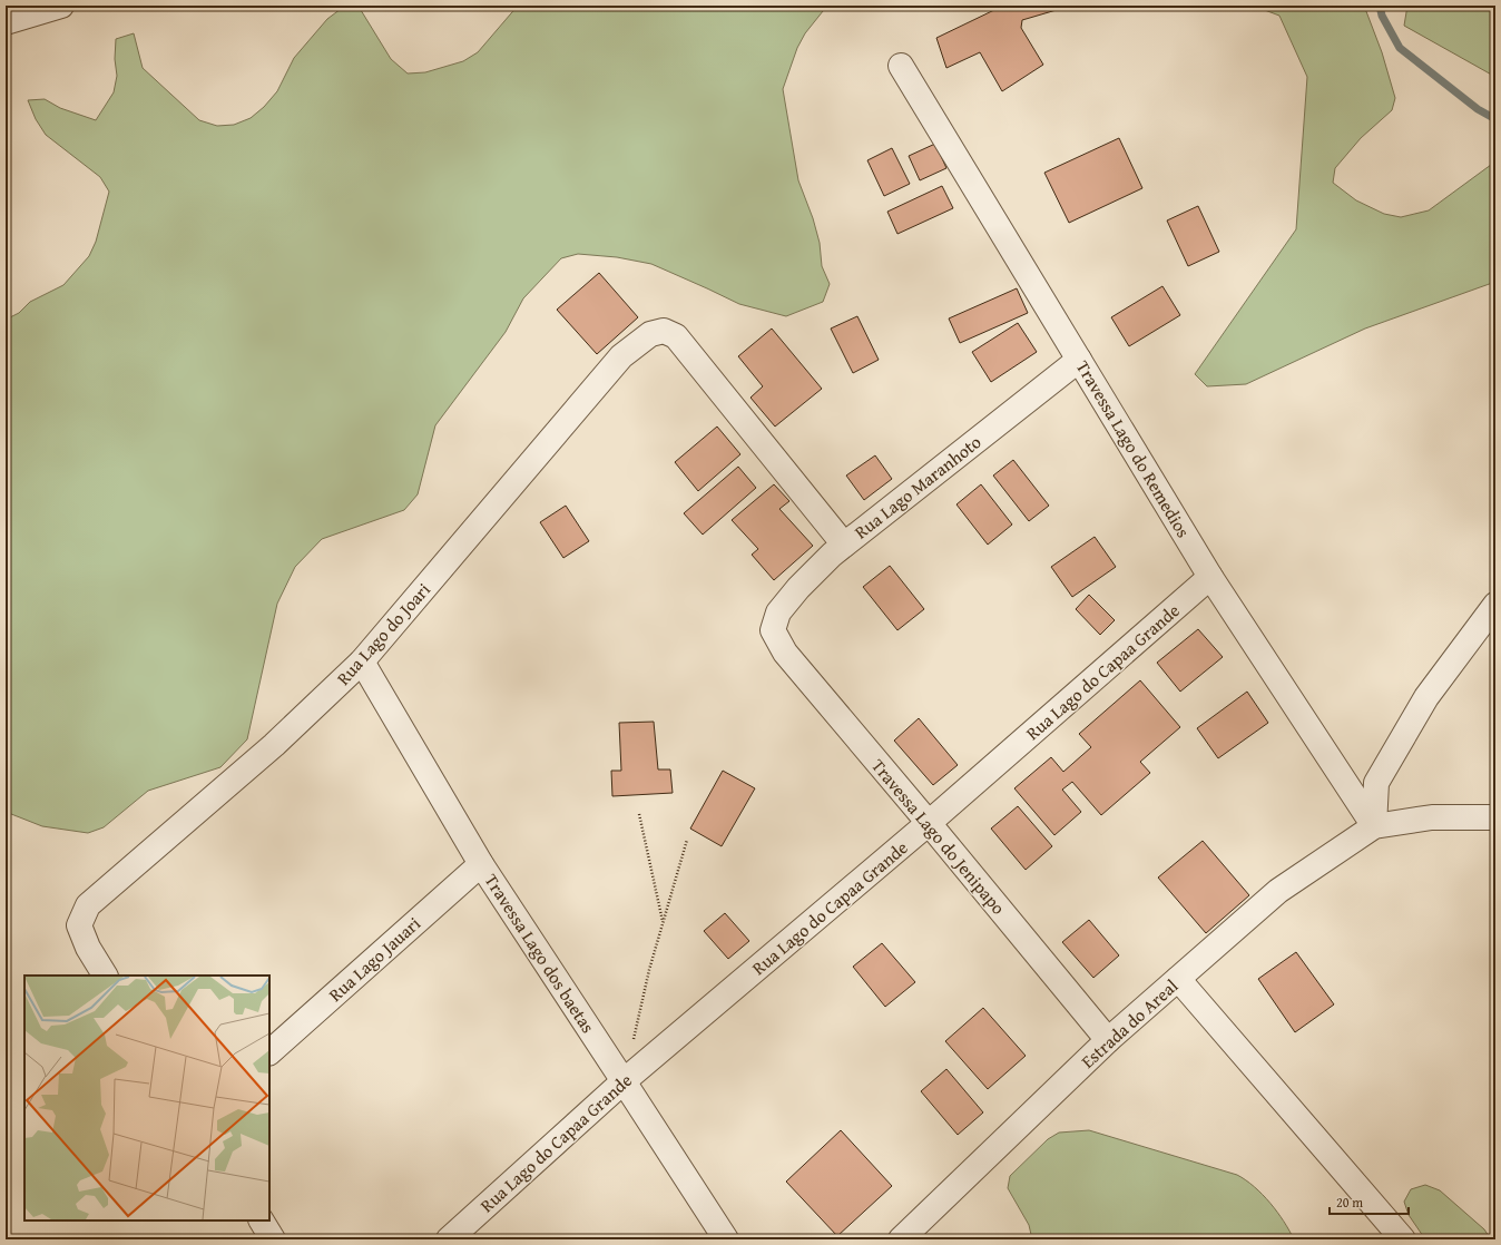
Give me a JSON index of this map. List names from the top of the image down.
{
  "streets": {
    "street": [
      "Travessa Lago do Remedios",
      "Rua Lago Maranhoto",
      "Rua Lago do Joari",
      "Rua Lago do Capaa Grande",
      "Travessa Lago do Jenipapo",
      "Travessa Lago dos baetas",
      "Rua Lago Jauari",
      "Estrada do Areal"
    ]
  },
  "crossings": [
    ["Travessa Lago do Remedios", "Rua Lago Maranhoto"],
    ["Travessa Lago do Remedios", "Rua Lago do Capaa Grande"],
    ["Travessa Lago do Remedios", "Estrada do Areal"],
    ["Rua Lago Maranhoto", "Rua Lago do Joari"],
    ["Rua Lago Maranhoto", "Travessa Lago do Jenipapo"],
    ["Rua Lago do Joari", "Travessa Lago dos baetas"],
    ["Rua Lago do Capaa Grande", "Travessa Lago do Jenipapo"],
    ["Rua Lago do Capaa Grande", "Travessa Lago dos baetas"],
    ["Travessa Lago do Jenipapo", "Estrada do Areal"],
    ["Travessa Lago dos baetas", "Rua Lago Jauari"]
  ],
  "scale_bar": "20 m"
}
